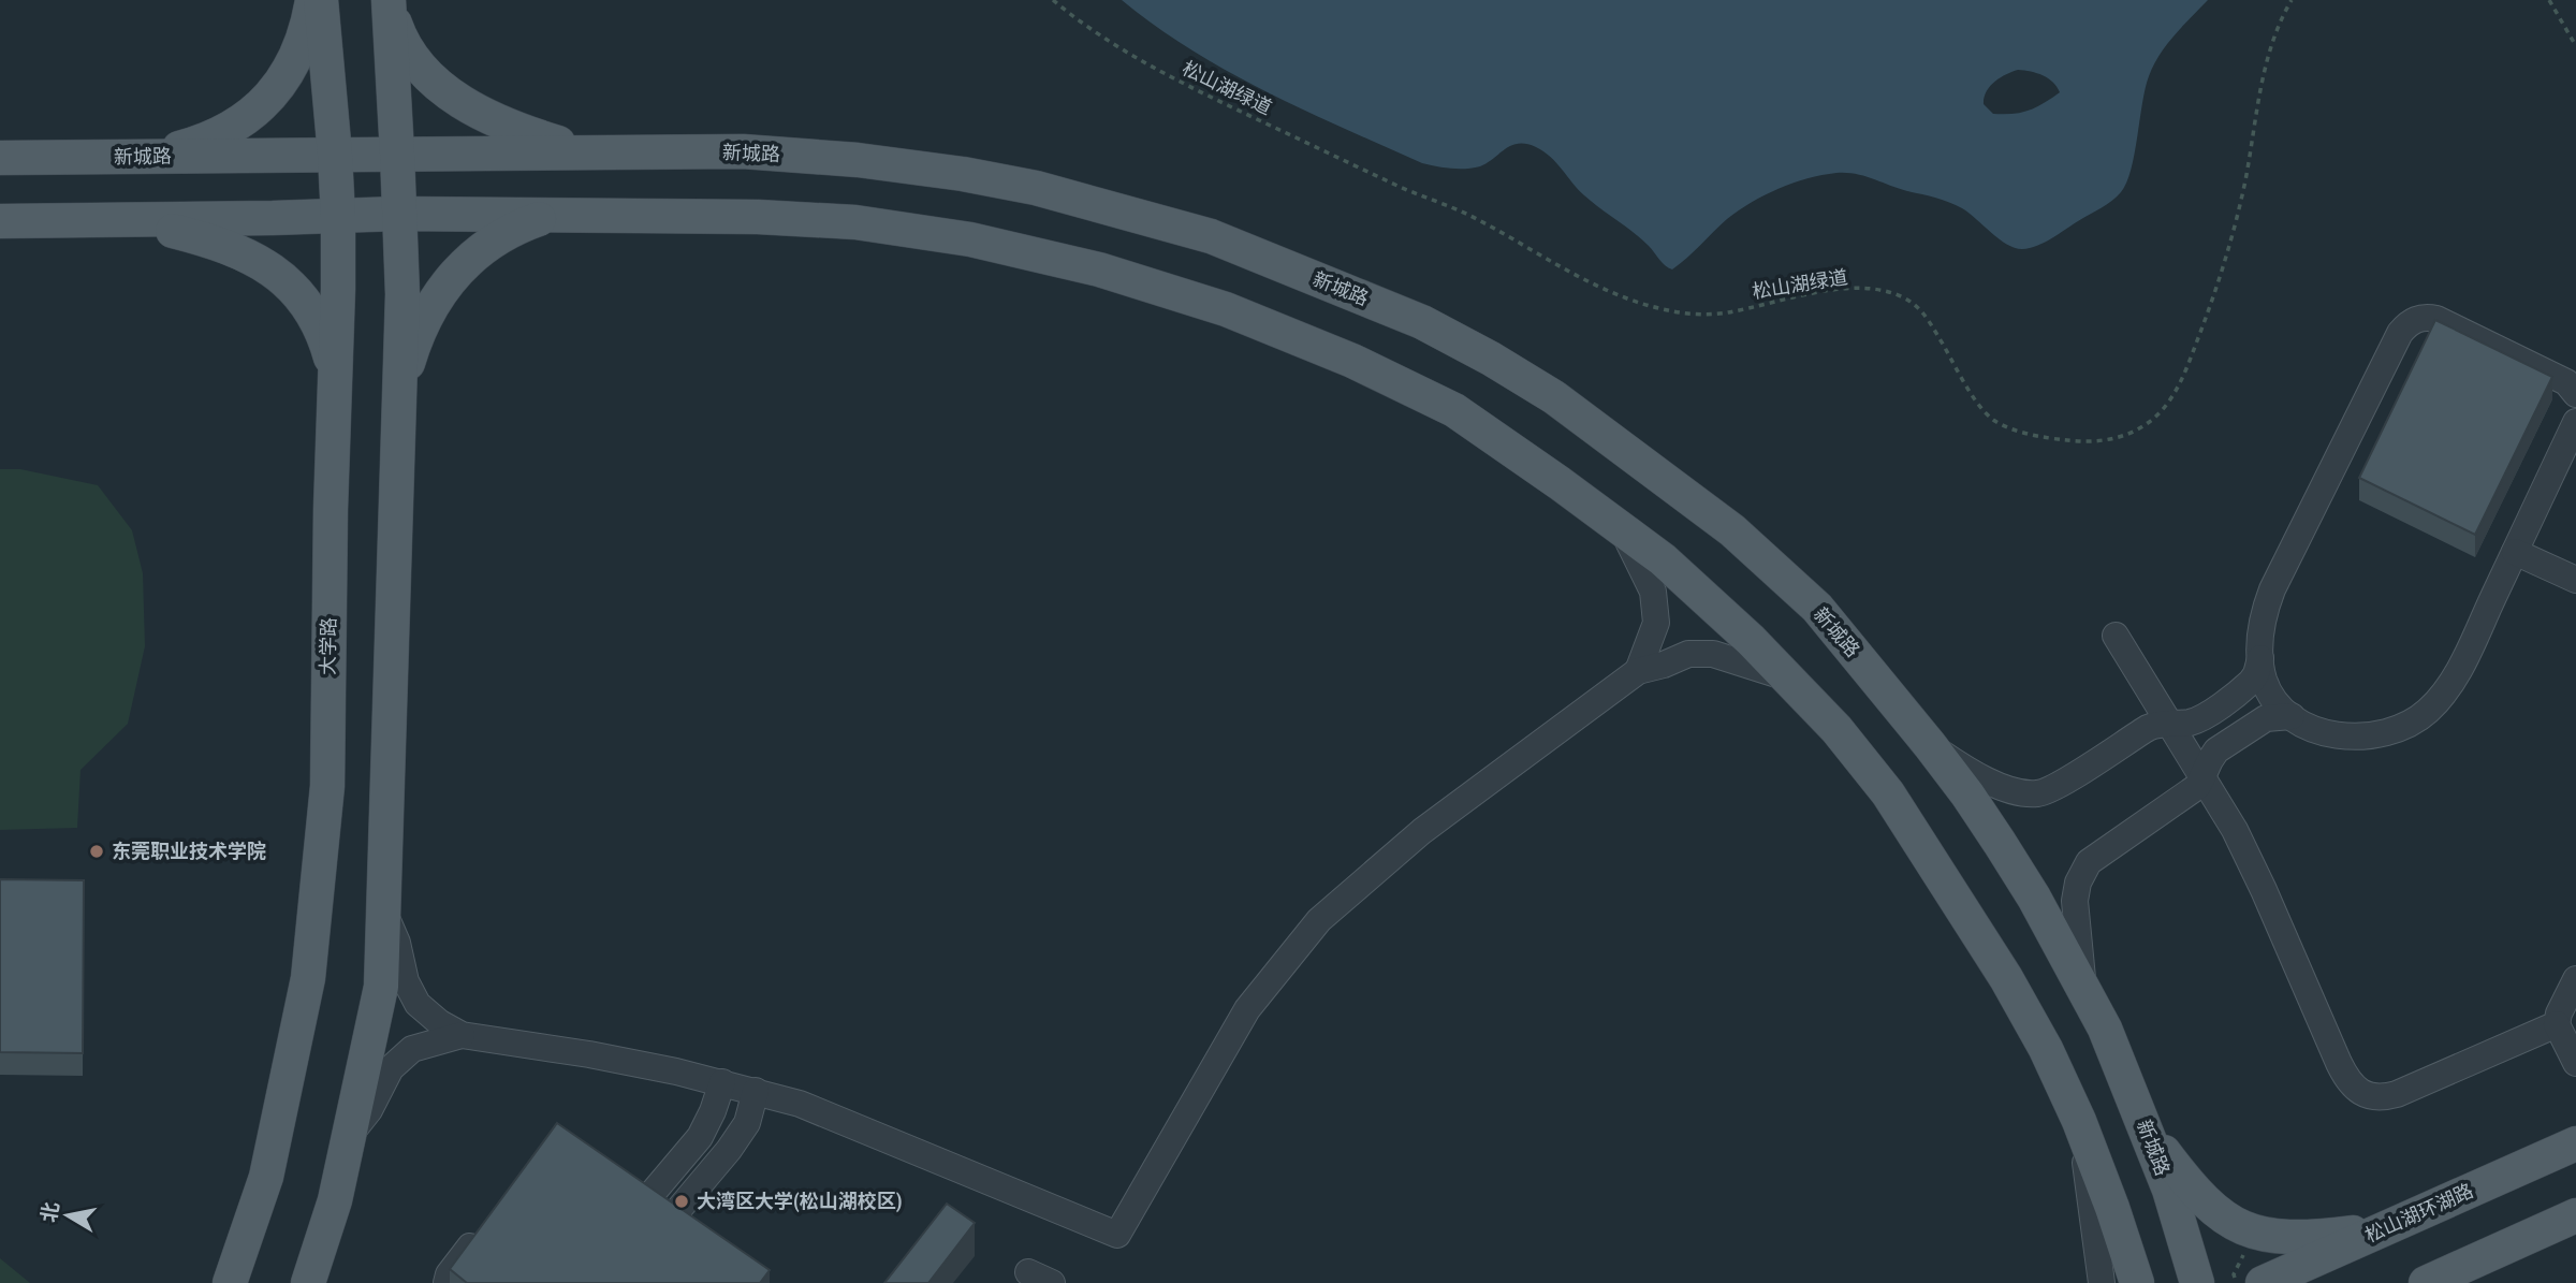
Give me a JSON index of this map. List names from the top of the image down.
{
  "streets": {
    "main road": ["新城路", "大学路", "松山湖环湖路"],
    "path": ["松山湖绿道"]
  },
  "crossings": [
    ["新城路", "大学路"]
  ],
  "places": ["东莞职业技术学院", "大湾区大学(松山湖校区)"],
  "north": "left"
}
